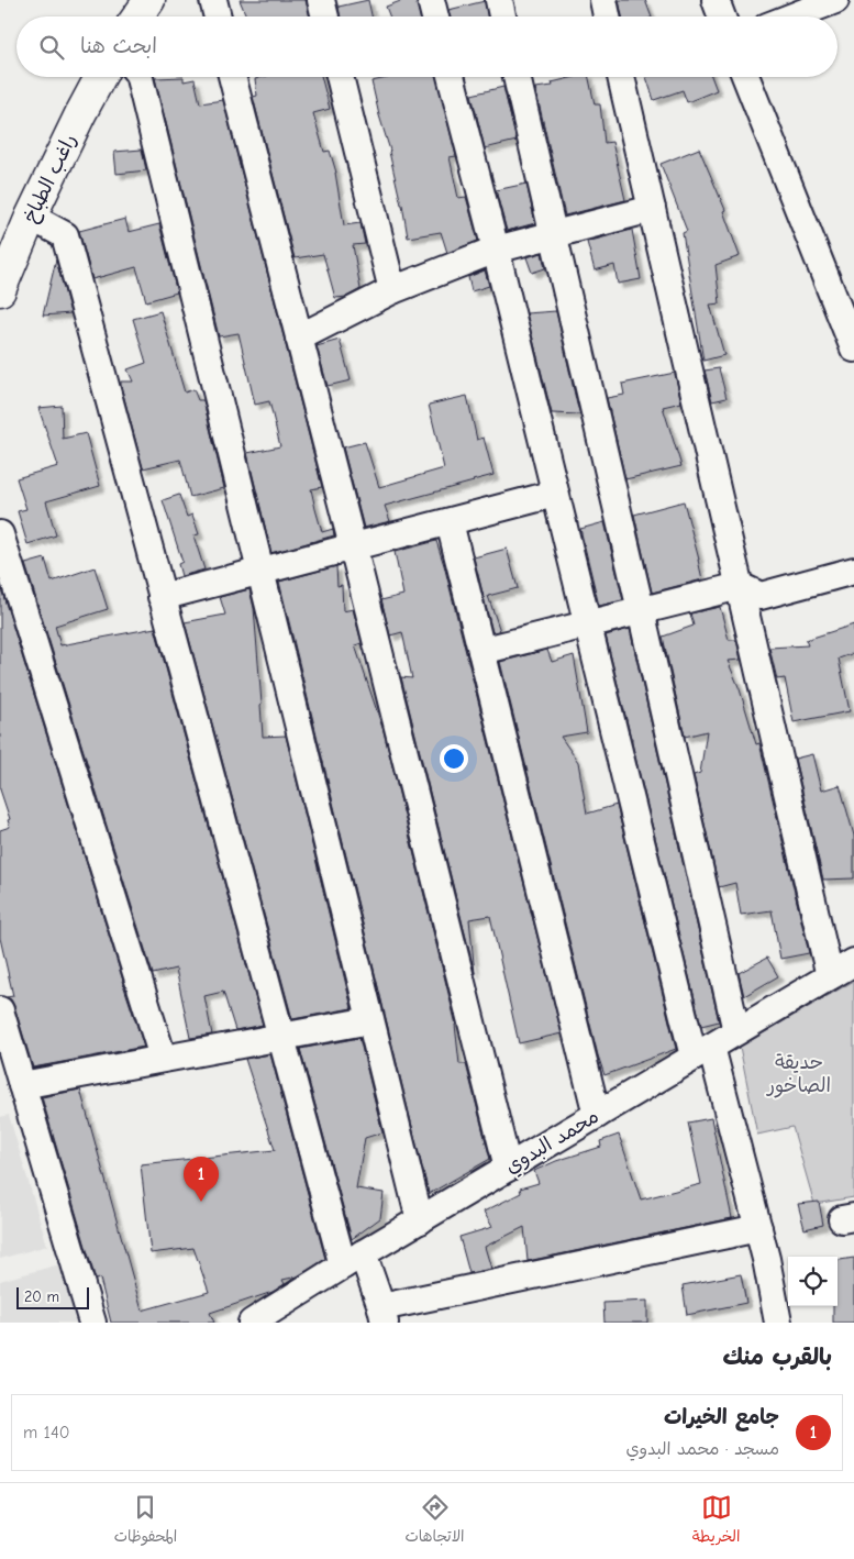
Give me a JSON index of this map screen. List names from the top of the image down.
{
  "streets": {
    "main road": ["راغب الطباخ"],
    "street": ["محمد البدوي"]
  },
  "parks": ["حديقة الصاخور"],
  "scale_bar": "20 m",
  "page": {
    "search": "ابحث هنا",
    "pins": "1",
    "scale": "20 m",
    "heading": "بالقرب منك",
    "list": [
      {
        "mark": "1",
        "name": "جامع الخيرات",
        "note": "مسجد · محمد البدوي",
        "value": "140 m"
      }
    ],
    "nav": ["الخريطة", "الاتجاهات", "المحفوظات"]
  }
}
